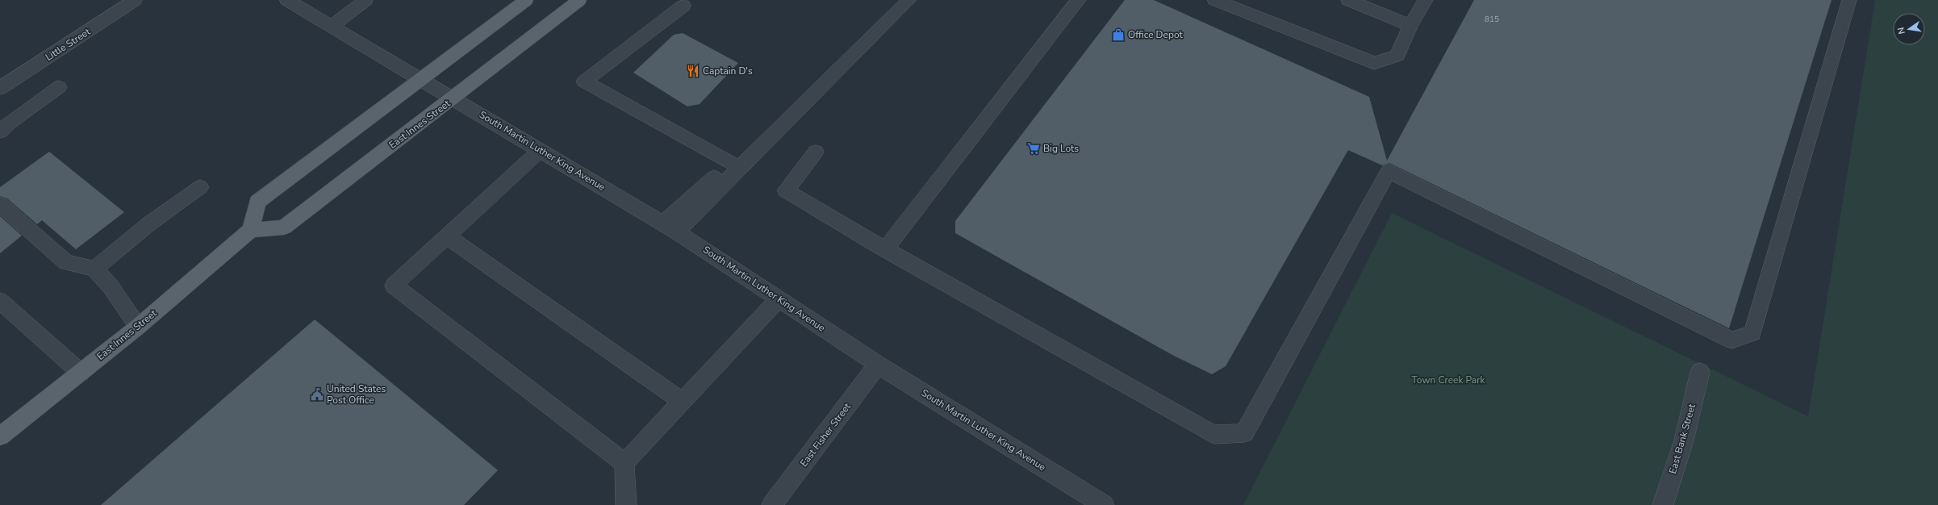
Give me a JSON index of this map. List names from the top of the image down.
{
  "streets": {
    "main road": ["East Innes Street"],
    "street": [
      "Little Street",
      "South Martin Luther King Avenue",
      "East Fisher Street",
      "East Bank Street"
    ]
  },
  "crossings": [
    ["East Innes Street", "South Martin Luther King Avenue"],
    ["South Martin Luther King Avenue", "East Fisher Street"]
  ],
  "parks": ["Town Creek Park"],
  "places": {
    "shop": ["Office Depot"],
    "restaurant": ["Captain D's"],
    "supermarket": ["Big Lots"],
    "public building": ["United States Post Office"]
  },
  "house_numbers": ["815"],
  "north": "left"
}
